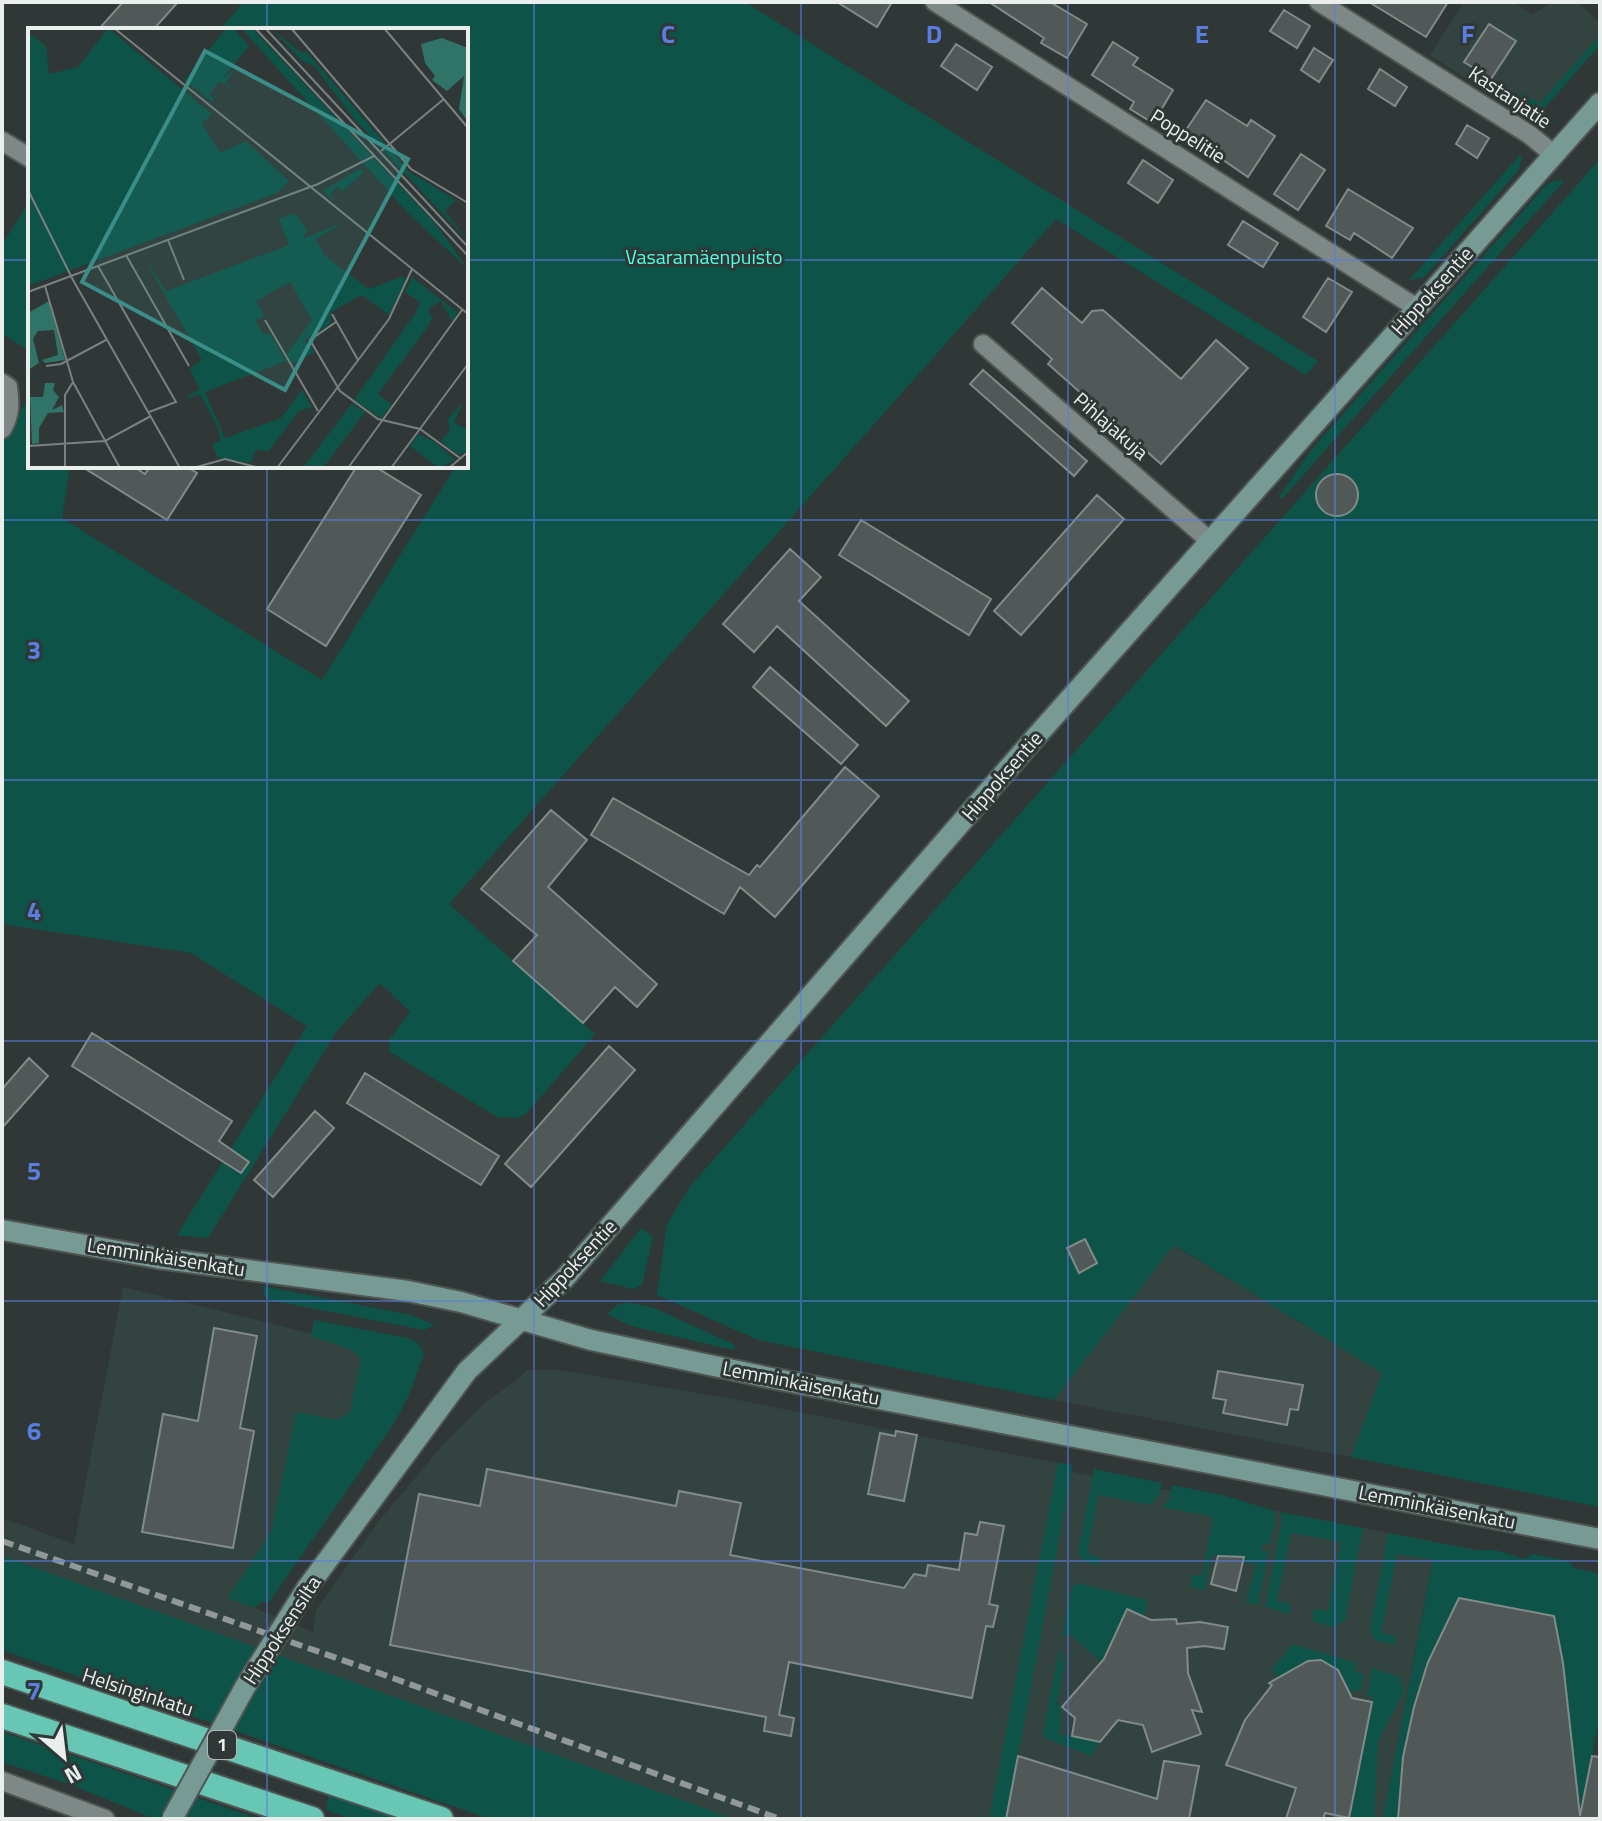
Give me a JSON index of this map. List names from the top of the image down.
{
  "streets": {
    "highway": ["Helsinginkatu", "1"],
    "street": [
      "Kastanjatie",
      "Poppelitie",
      "Hippoksentie",
      "Pihlajakuja",
      "Lemminkäisenkatu",
      "Hippoksensilta"
    ]
  },
  "crossings": [
    ["Kastanjatie", "Hippoksentie"],
    ["Poppelitie", "Hippoksentie"],
    ["Hippoksentie", "Pihlajakuja"],
    ["Hippoksentie", "Lemminkäisenkatu"],
    ["Hippoksentie", "Hippoksensilta"]
  ],
  "parks": ["Vasaramäenpuisto"],
  "north": "bottom right",
  "grid": {
    "columns": [
      "C",
      "D",
      "E",
      "F"
    ],
    "rows": [
      "3",
      "4",
      "5",
      "6",
      "7"
    ]
  }
}
